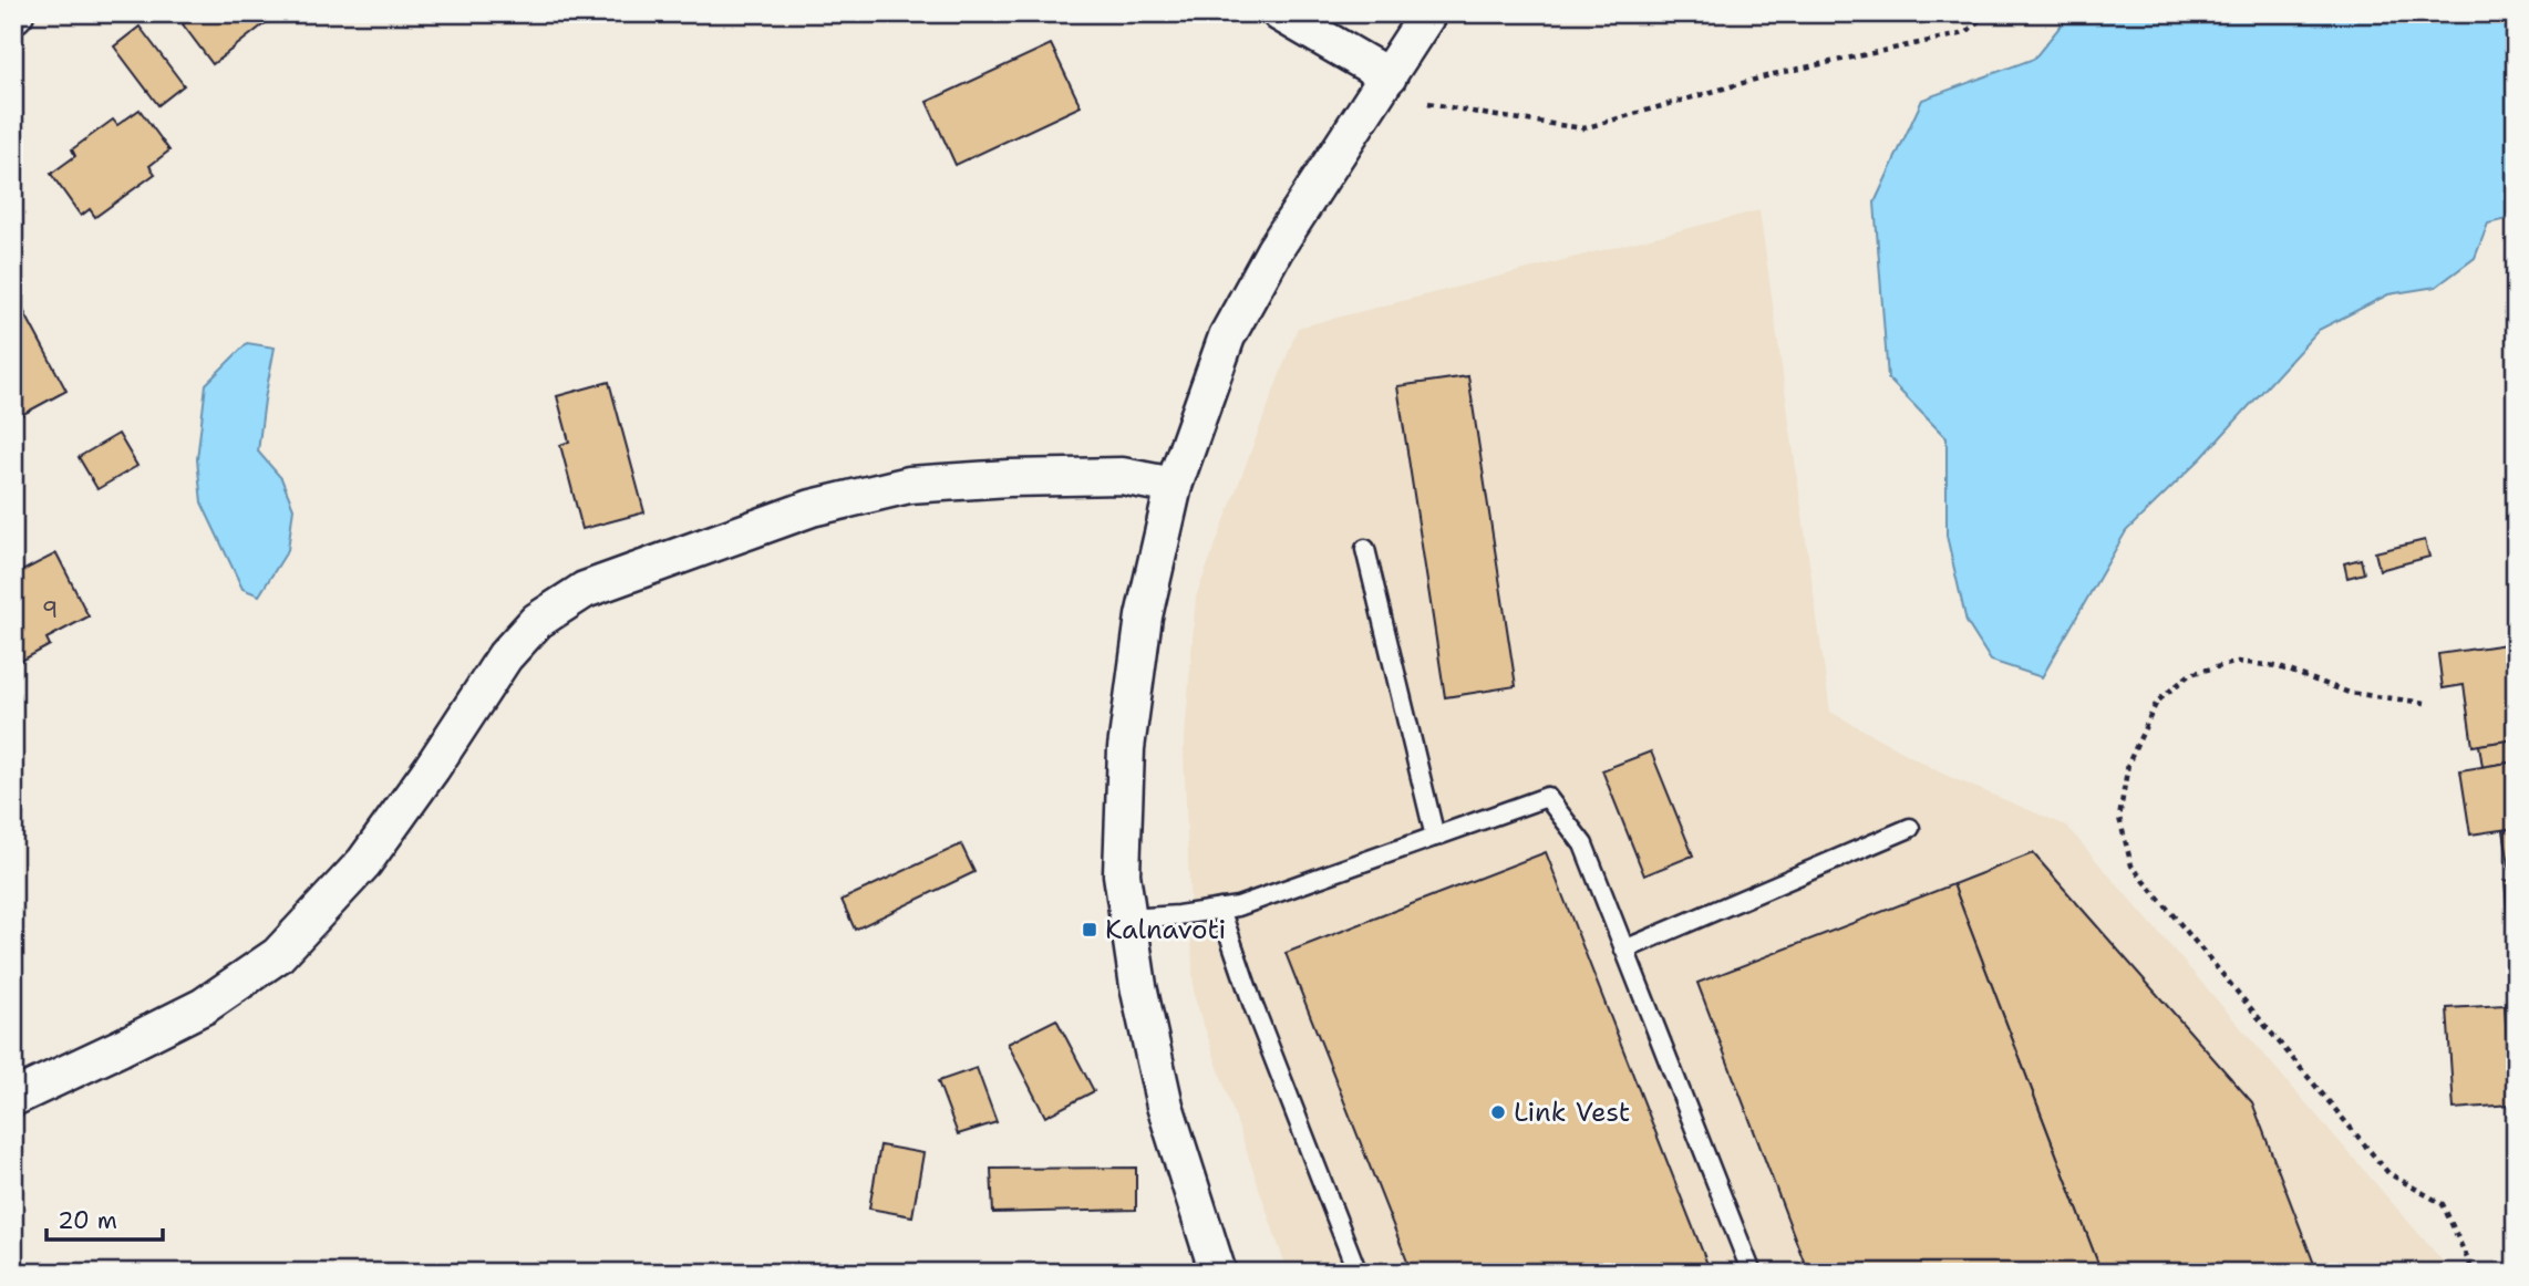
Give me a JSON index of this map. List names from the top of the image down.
{
  "places": {
    "transit": ["Kalnavoti"],
    "other": ["Link Vest"]
  },
  "house_numbers": ["9"],
  "scale_bar": "20 m"
}
